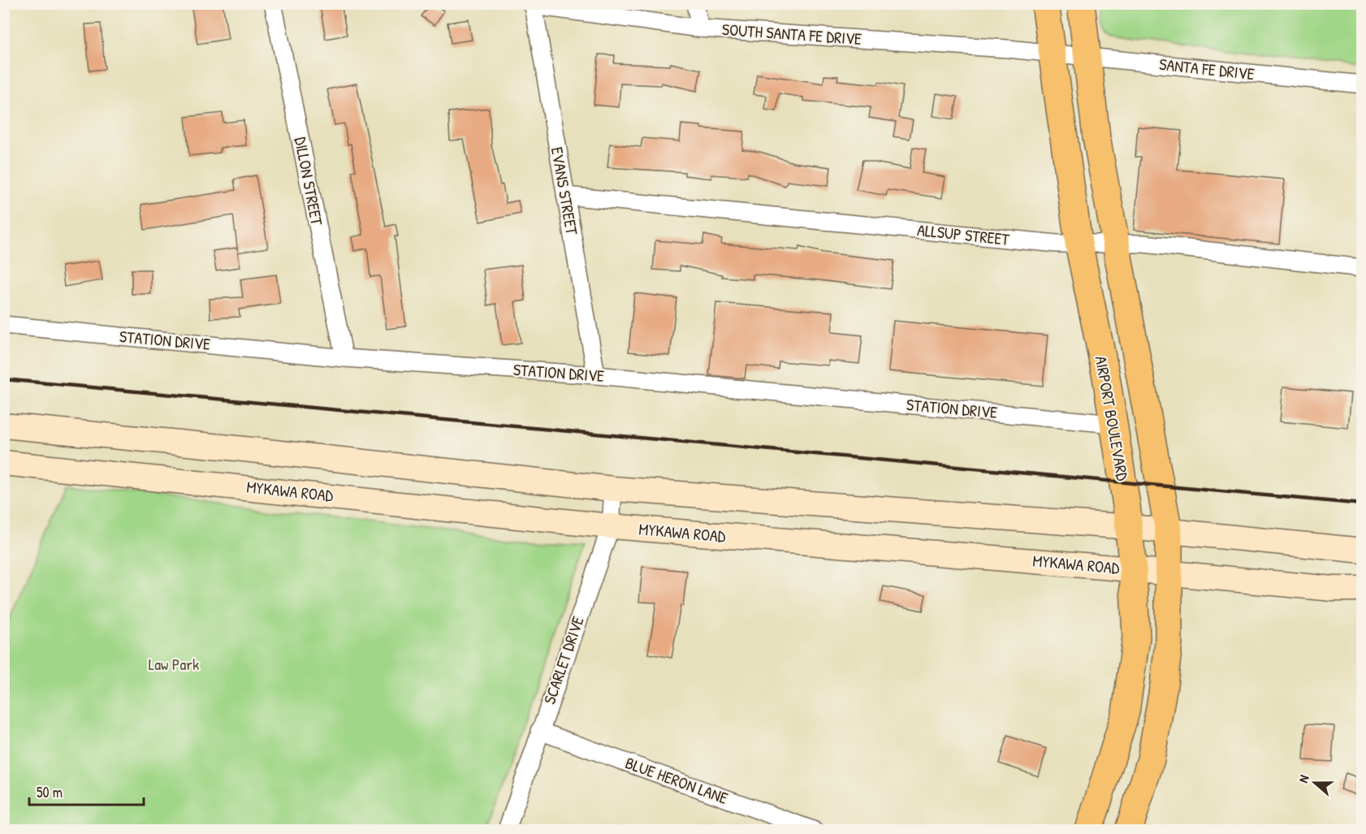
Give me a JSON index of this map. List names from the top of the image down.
{
  "streets": {
    "main road": ["AIRPORT BOULEVARD", "MYKAWA ROAD"],
    "street": [
      "SOUTH SANTA FE DRIVE",
      "SANTA FE DRIVE",
      "DILLON STREET",
      "EVANS STREET",
      "ALLSUP STREET",
      "STATION DRIVE",
      "SCARLET DRIVE",
      "BLUE HERON LANE"
    ]
  },
  "crossings": [
    ["SOUTH SANTA FE DRIVE", "SANTA FE DRIVE"],
    ["SOUTH SANTA FE DRIVE", "EVANS STREET"],
    ["SOUTH SANTA FE DRIVE", "AIRPORT BOULEVARD"],
    ["SANTA FE DRIVE", "AIRPORT BOULEVARD"],
    ["DILLON STREET", "STATION DRIVE"],
    ["EVANS STREET", "ALLSUP STREET"],
    ["EVANS STREET", "STATION DRIVE"],
    ["ALLSUP STREET", "AIRPORT BOULEVARD"],
    ["STATION DRIVE", "AIRPORT BOULEVARD"],
    ["AIRPORT BOULEVARD", "MYKAWA ROAD"],
    ["MYKAWA ROAD", "SCARLET DRIVE"],
    ["SCARLET DRIVE", "BLUE HERON LANE"]
  ],
  "parks": ["Law Park"],
  "scale_bar": "50 m",
  "north": "left"
}
